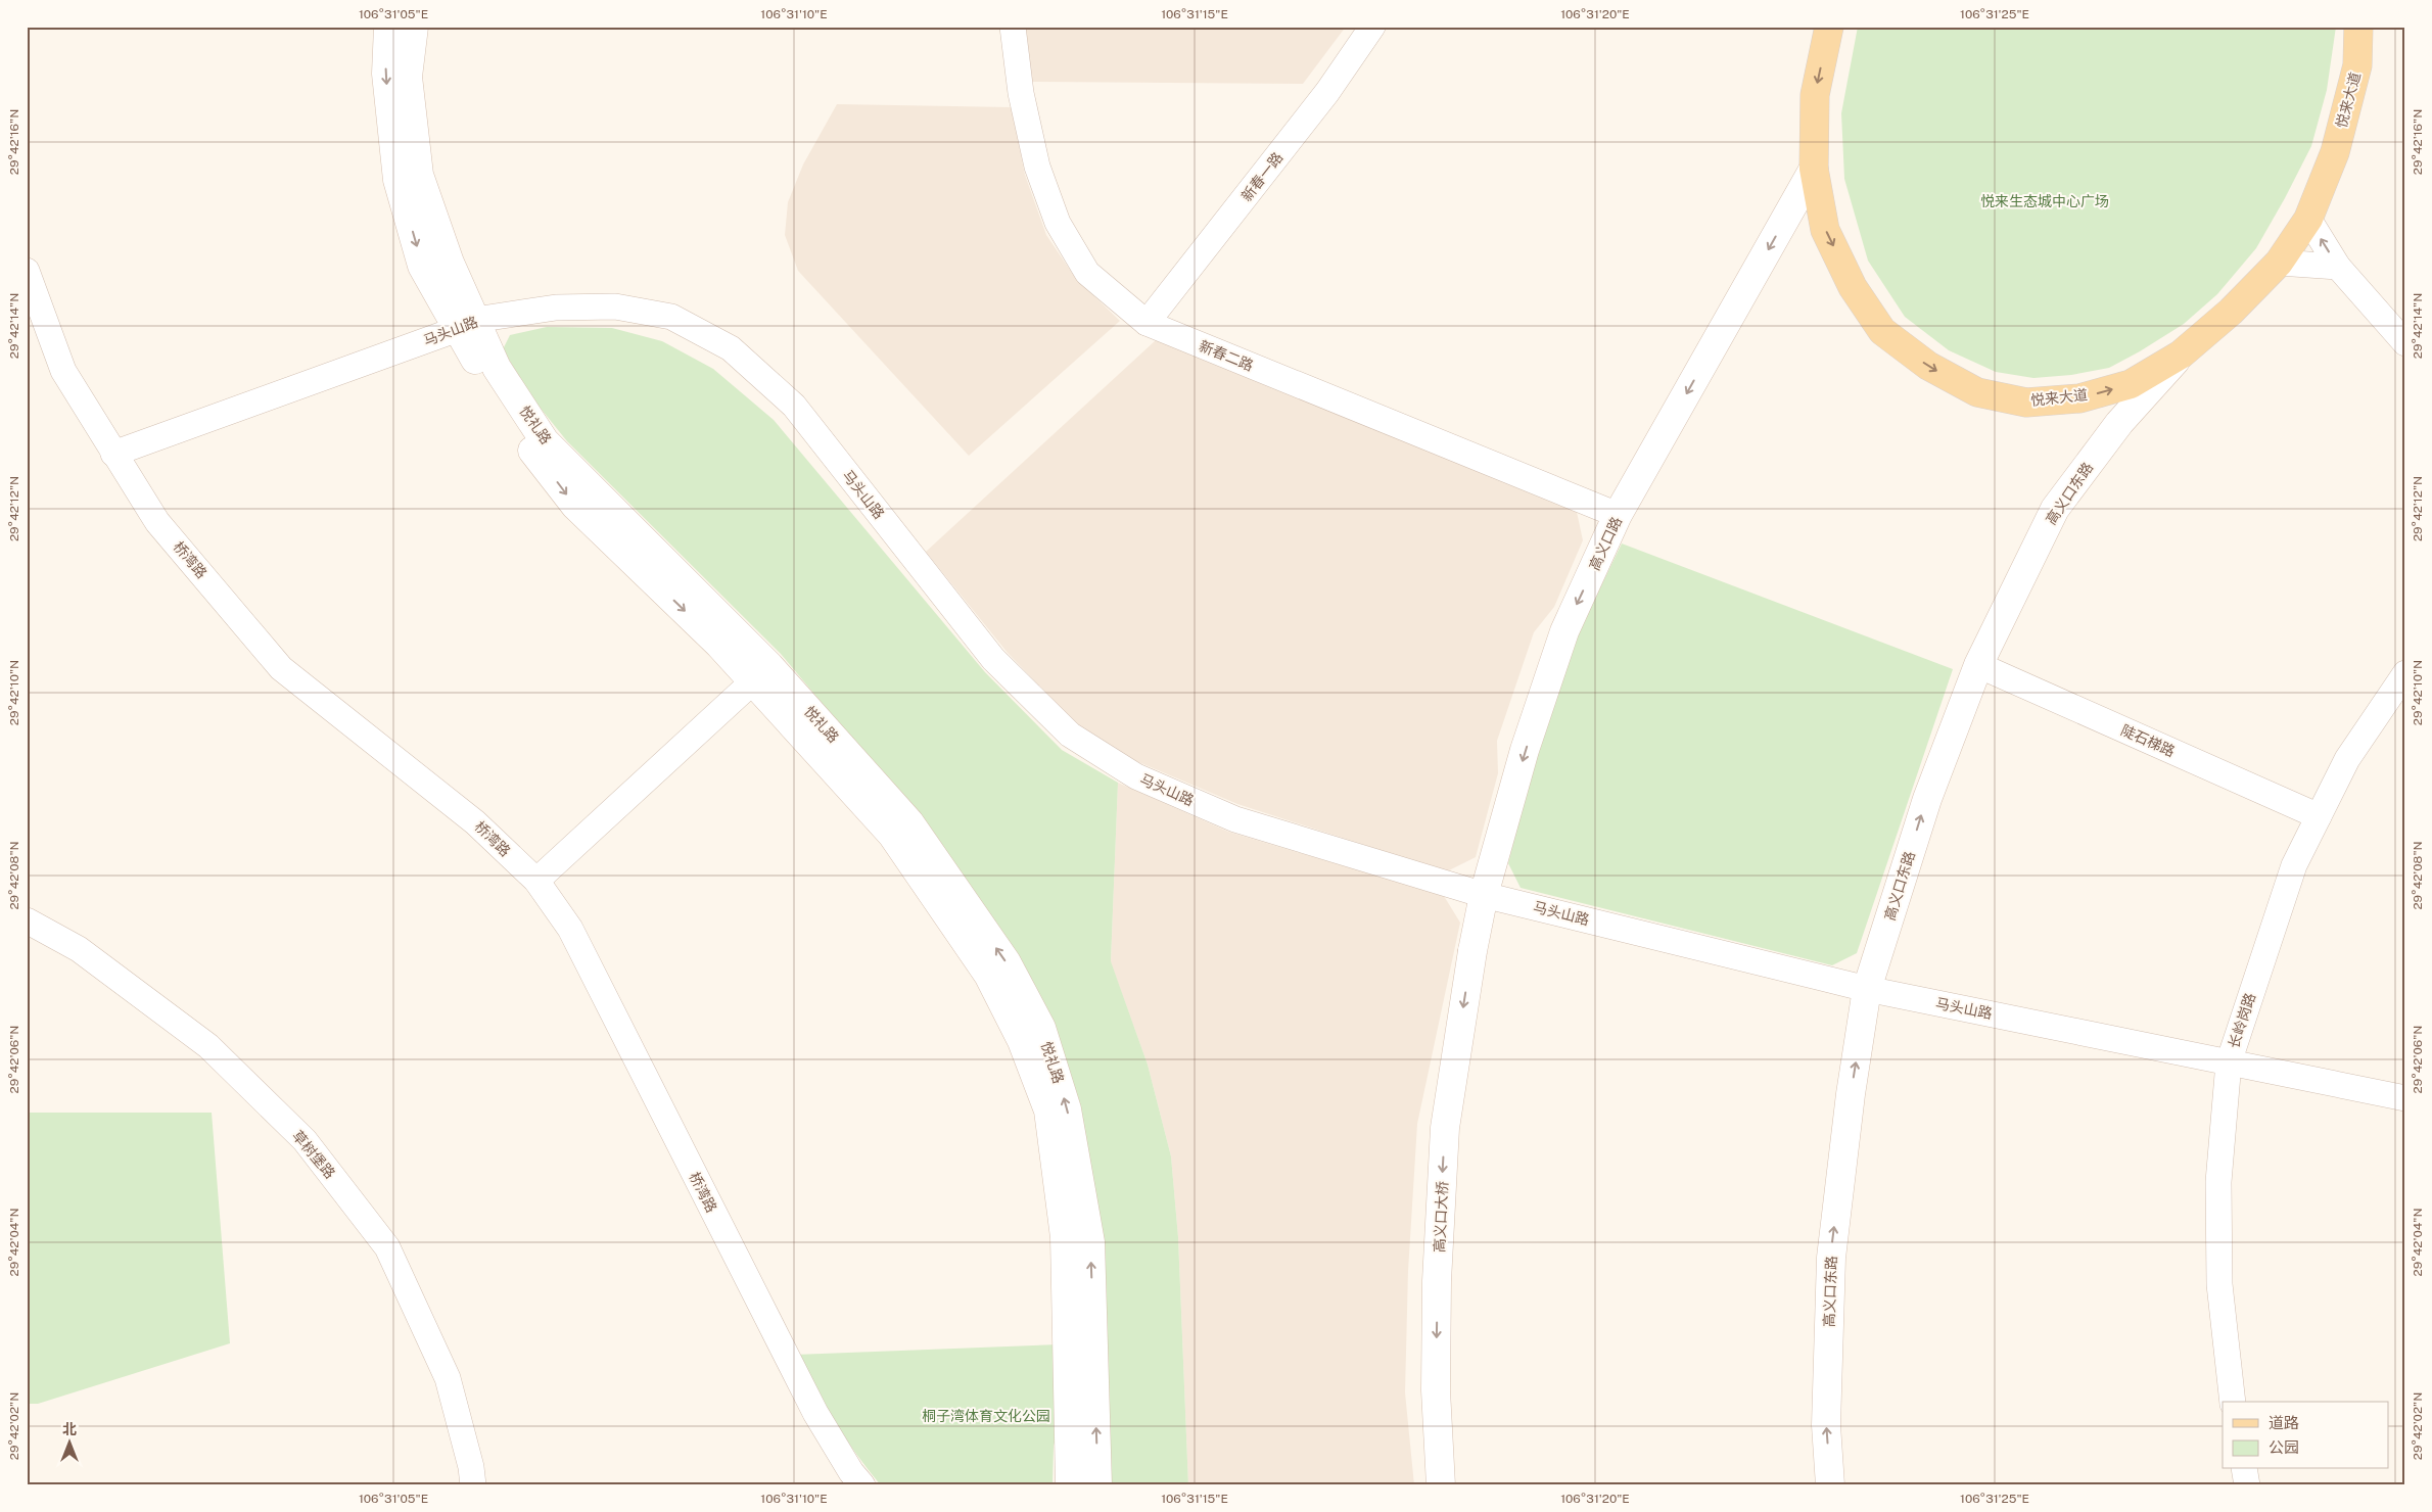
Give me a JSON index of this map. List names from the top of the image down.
{
  "streets": {
    "main road": [
      "悦来大道",
      "悦礼路",
      "高义口东路",
      "高义口路",
      "高义口大桥"
    ],
    "street": [
      "新春一路",
      "马头山路",
      "新春二路",
      "桥湾路",
      "陡石梯路",
      "长岭岗路",
      "草树堡路"
    ]
  },
  "crossings": [
    ["悦来大道", "高义口东路"],
    ["悦来大道", "高义口路"],
    ["新春一路", "新春二路"],
    ["马头山路", "悦礼路"],
    ["马头山路", "高义口东路"],
    ["马头山路", "高义口路"],
    ["马头山路", "桥湾路"],
    ["马头山路", "长岭岗路"],
    ["新春二路", "高义口路"],
    ["高义口东路", "陡石梯路"],
    ["高义口路", "高义口大桥"],
    ["陡石梯路", "长岭岗路"]
  ],
  "one_way": ["高义口东路", "高义口路", "高义口大桥"],
  "parks": ["悦来生态城中心广场", "桐子湾体育文化公园"],
  "legend": ["道路", "公园"],
  "north": "top",
  "coordinates": [
    "106°31'05\"E",
    "106°31'10\"E",
    "106°31'15\"E",
    "106°31'20\"E",
    "106°31'25\"E",
    "29°42'16\"N",
    "29°42'14\"N",
    "29°42'12\"N",
    "29°42'10\"N",
    "29°42'08\"N",
    "29°42'06\"N",
    "29°42'04\"N",
    "29°42'02\"N"
  ]
}
